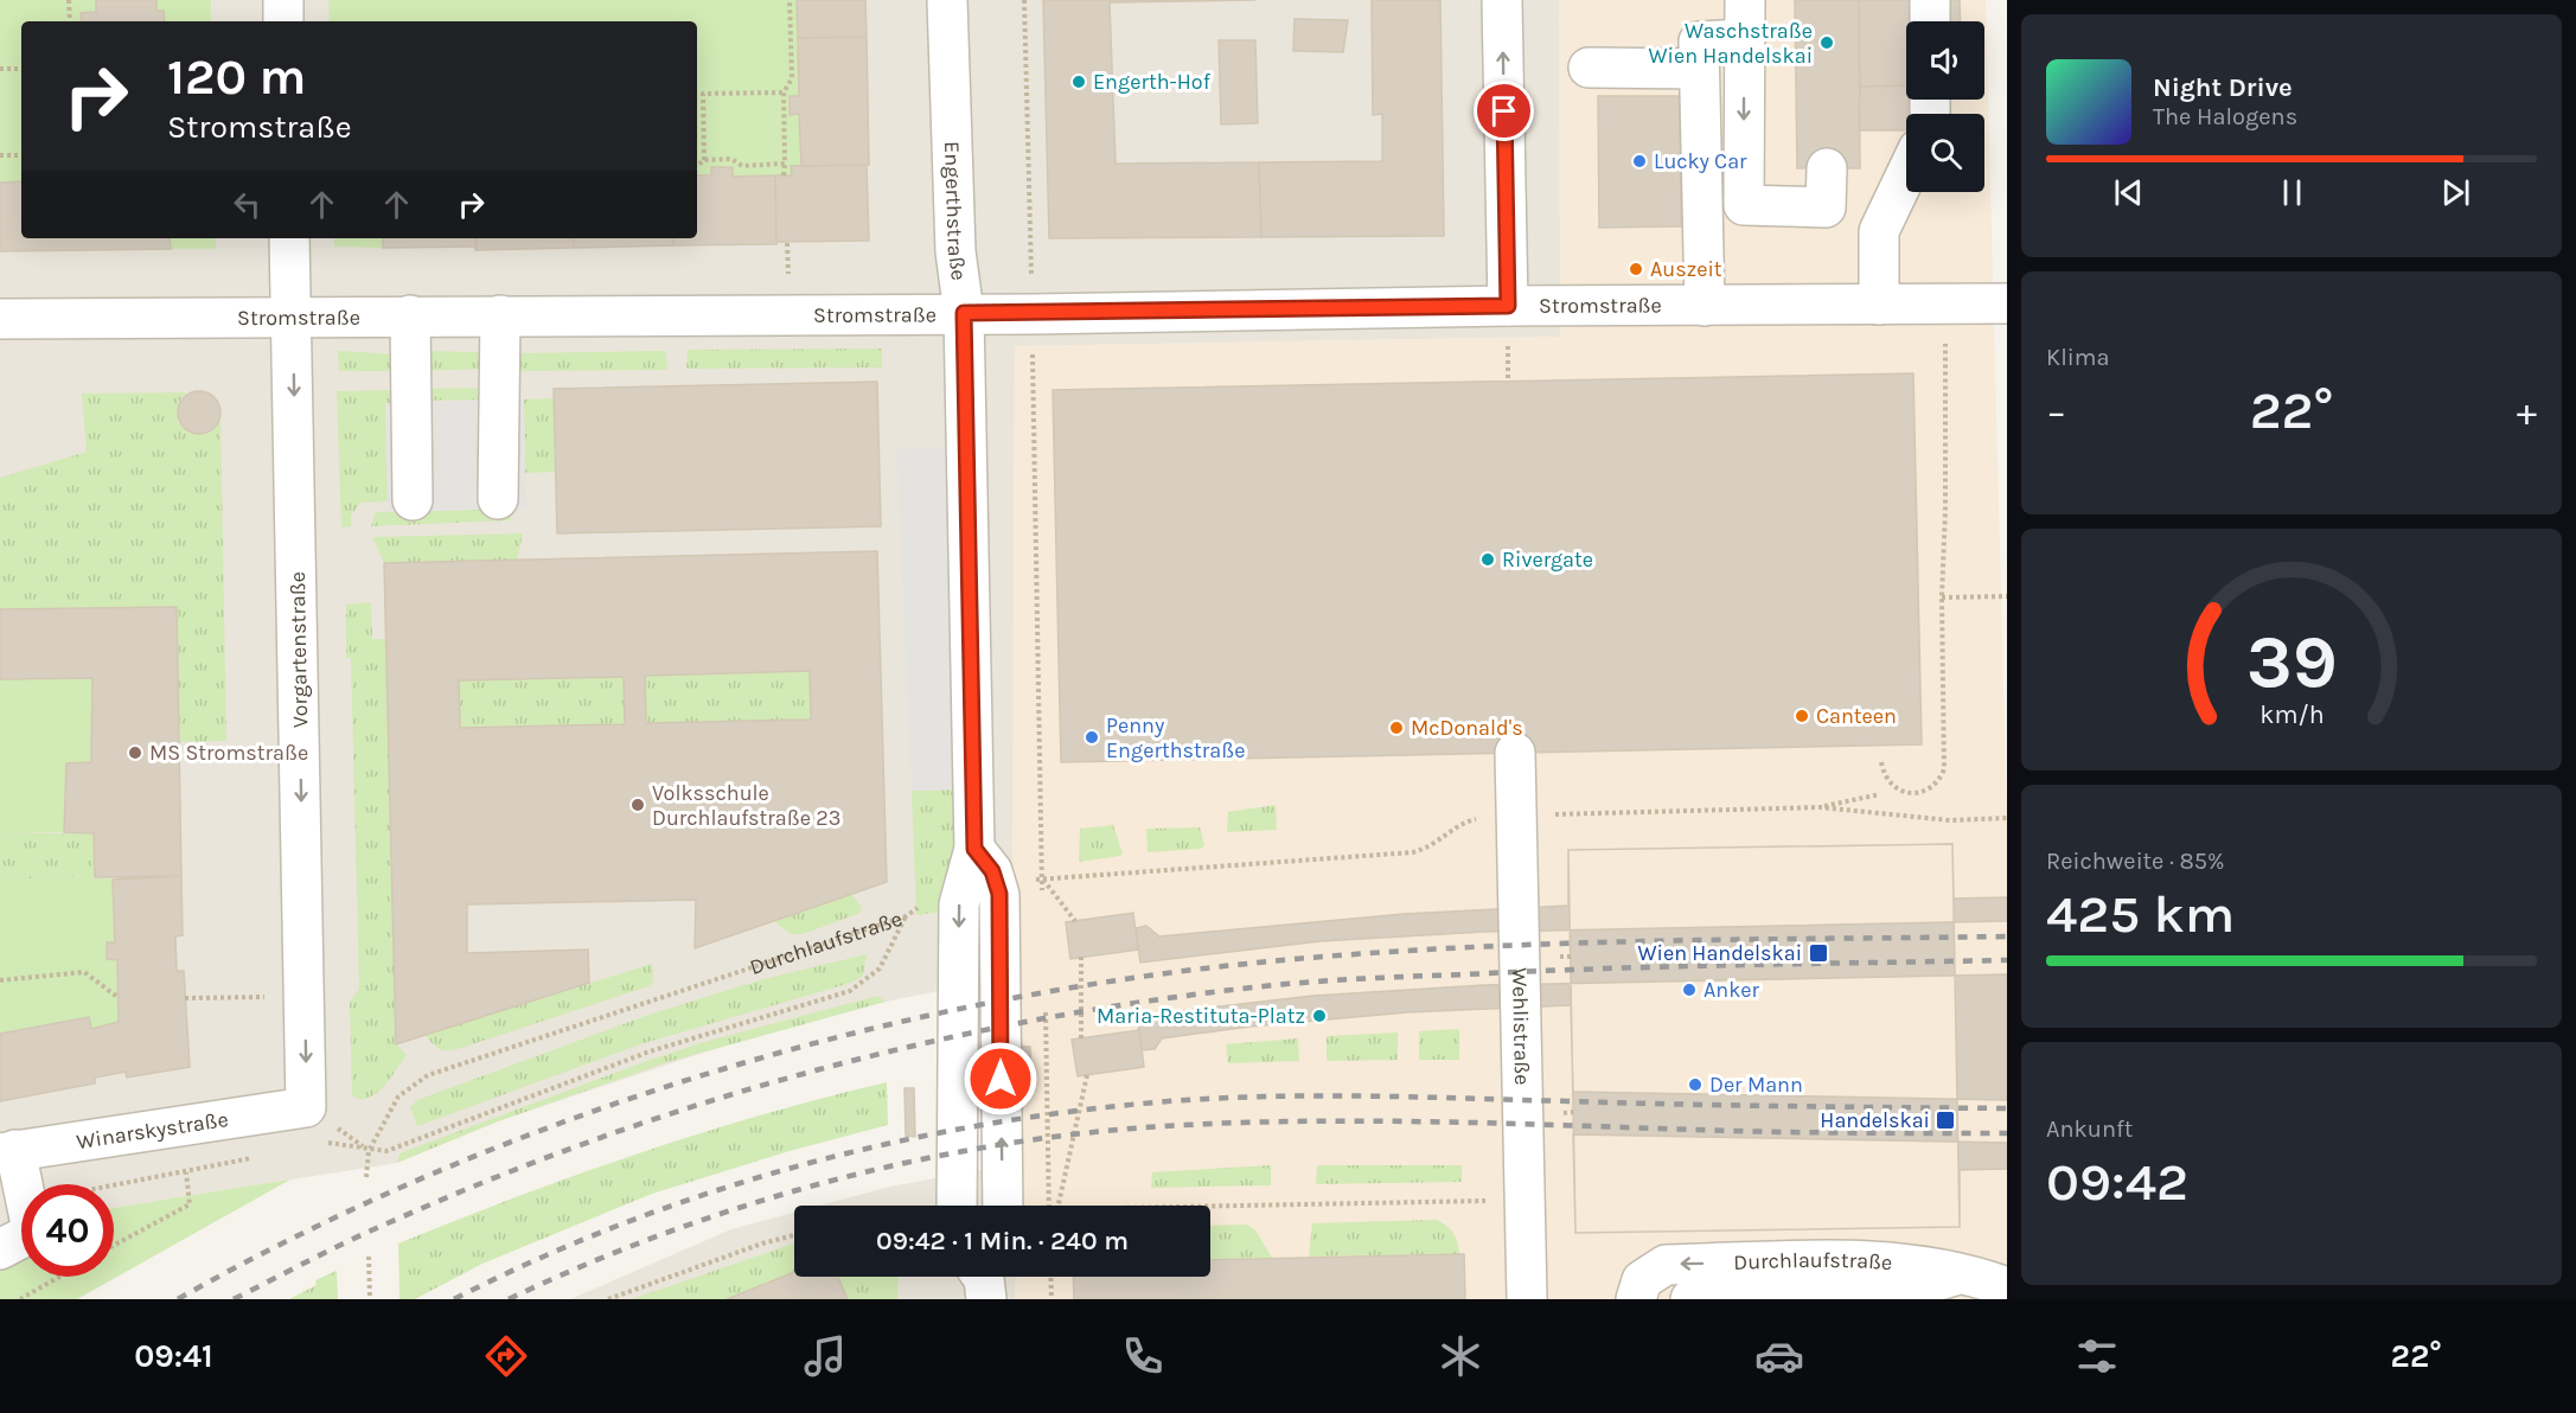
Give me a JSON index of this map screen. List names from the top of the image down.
{
  "streets": {
    "street": [
      "Engerthstraße",
      "Stromstraße",
      "Vorgartenstraße",
      "Durchlaufstraße",
      "Wehlistraße",
      "Winarskystraße"
    ]
  },
  "crossings": [
    ["Engerthstraße", "Stromstraße"],
    ["Stromstraße", "Vorgartenstraße"],
    ["Vorgartenstraße", "Winarskystraße"]
  ],
  "places": {
    "other": [
      "Waschstraße Wien Handelskai",
      "Engerth-Hof",
      "Lucky Car",
      "Auszeit",
      "Rivergate",
      "Canteen",
      "McDonald's",
      "Penny Engerthstraße",
      "MS Stromstraße",
      "Volksschule Durchlaufstraße 23",
      "Anker",
      "Maria-Restituta-Platz",
      "Der Mann"
    ],
    "transit": ["Wien Handelskai", "Handelskai"]
  },
  "page": {
    "turn": ["120 m", "Stromstraße"],
    "song": ["Night Drive", "The Halogens"],
    "tile": [
      "Klima",
      ["Reichweite · 85%", "425 km"],
      ["Ankunft", "09:42"]
    ],
    "heat": ["−", "22°", "+"],
    "limit": "40",
    "trip": "09:42 · 1 Min. · 240 m",
    "tabs": ["09:41", "22°"],
    "gauge": ["39", "km/h"]
  }
}
